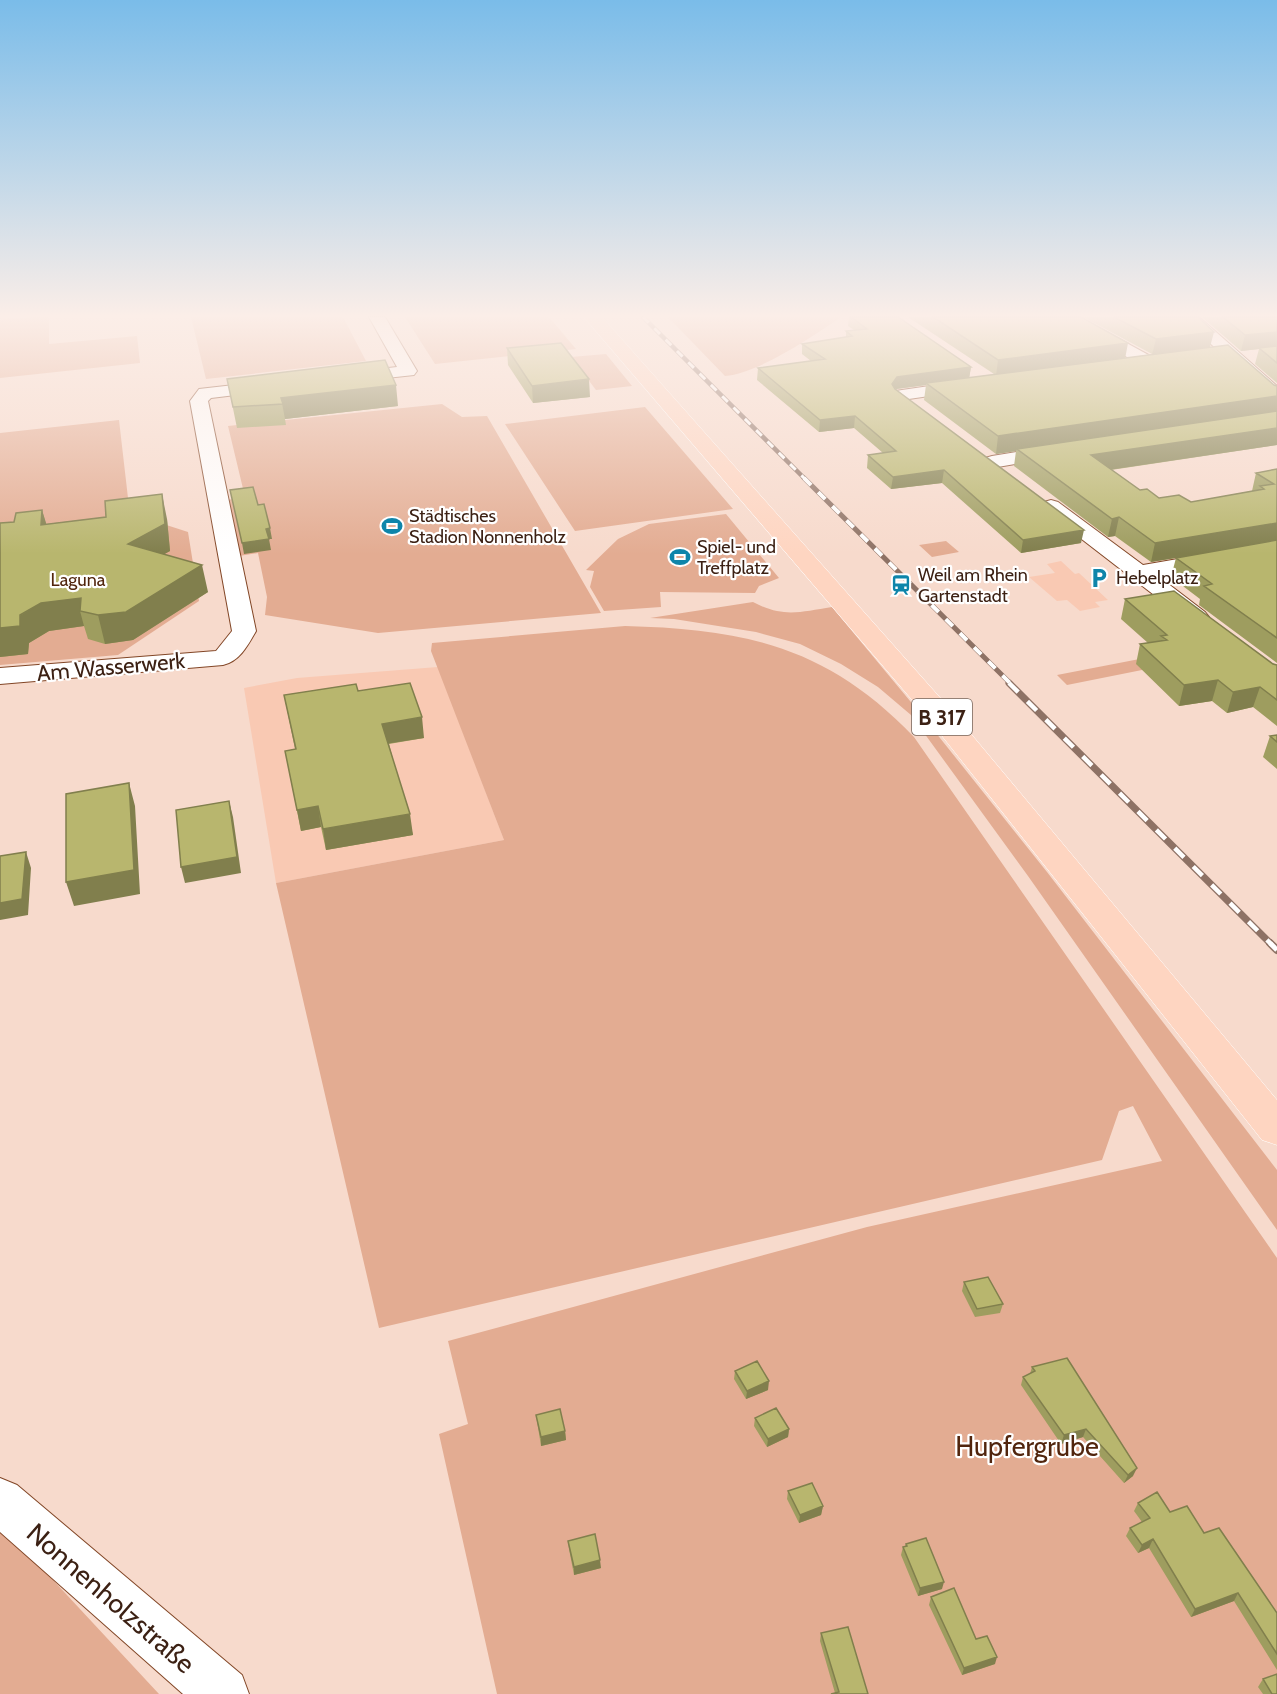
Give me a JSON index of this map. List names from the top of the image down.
{
  "streets": {
    "main road": ["B 317"],
    "street": ["Am Wasserwerk", "Nonnenholzstraße"]
  },
  "parks": ["Laguna", "Hupfergrube"],
  "places": {
    "sports": ["Städtisches Stadion Nonnenholz", "Spiel- und Treffplatz"],
    "parking": ["Hebelplatz"],
    "station": ["Weil am Rhein Gartenstadt"]
  }
}
